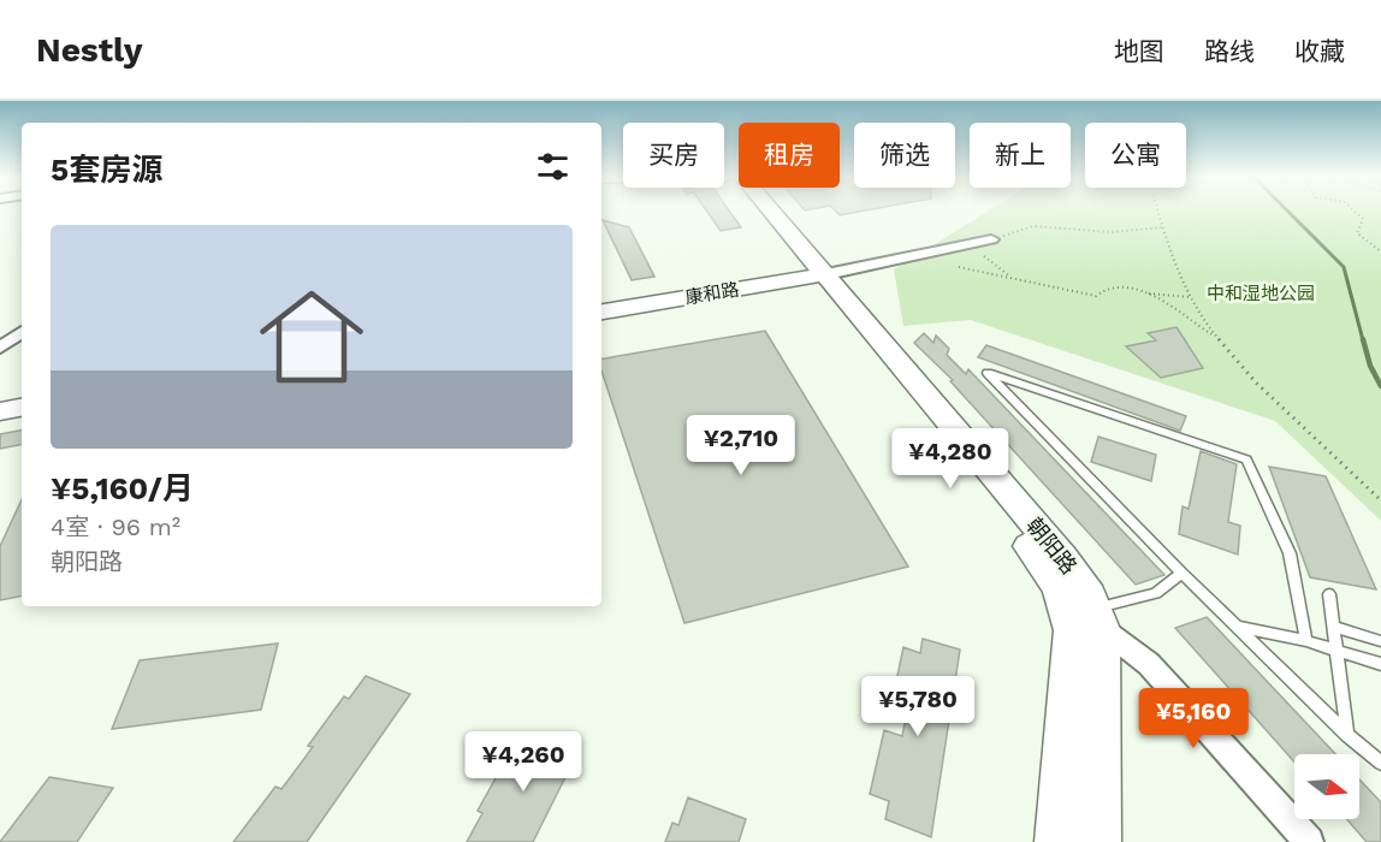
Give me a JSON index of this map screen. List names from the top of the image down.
{
  "streets": {
    "main road": ["康和路", "朝阳路"]
  },
  "crossings": [
    ["康和路", "朝阳路"]
  ],
  "parks": ["中和湿地公园"],
  "north": "right",
  "page": {
    "header": "Nestly",
    "nav": ["地图", "路线", "收藏"],
    "chip": [
      "买房",
      "租房",
      "筛选",
      "新上",
      "公寓"
    ],
    "heading": "5套房源",
    "list": [
      {
        "name": "¥5,160/月",
        "note": "4室 · 96 m² · 朝阳路"
      }
    ],
    "price": [
      "¥2,710",
      "¥4,280",
      "¥5,780",
      "¥5,160",
      "¥4,260"
    ]
  }
}
